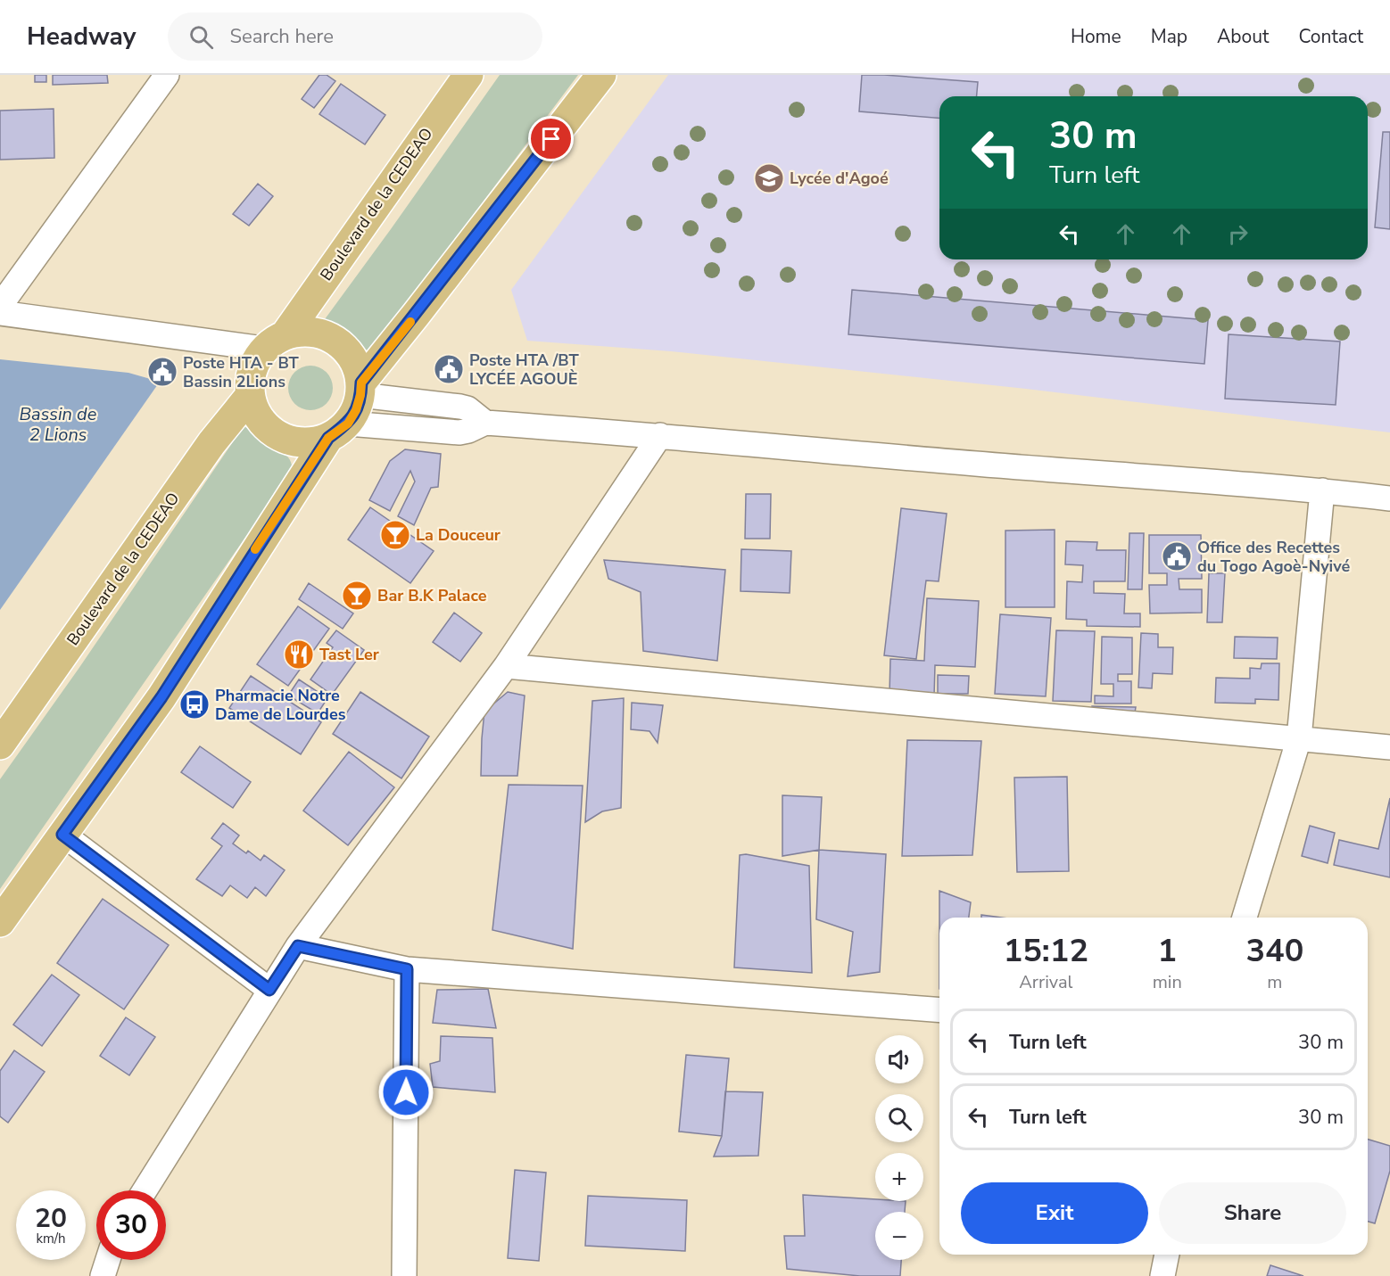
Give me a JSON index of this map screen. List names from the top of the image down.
{
  "streets": {
    "main road": ["Boulevard de la CEDEAO"]
  },
  "water": ["Bassin de 2 Lions"],
  "places": {
    "school or university": ["Lycée d'Agoé"],
    "public building": ["Poste HTA /BT LYCÉE AGOUÈ", "Poste HTA - BT Bassin 2Lions", "Office des Recettes du Togo Agoè-Nyivé"],
    "bar": ["La Douceur", "Bar B.K Palace"],
    "restaurant": ["Tast Ler"],
    "bus stop": ["Pharmacie Notre Dame de Lourdes"]
  },
  "page": {
    "header": "Headway",
    "search": "Search here",
    "nav": [
      "Home",
      "Map",
      "About",
      "Contact"
    ],
    "turn": ["30 m", "Turn left"],
    "eta": [
      "15:12",
      "Arrival",
      "1",
      "min",
      "340",
      "m"
    ],
    "list": [
      {
        "name": "Turn left",
        "value": "30 m"
      },
      {
        "name": "Turn left",
        "value": "30 m"
      }
    ],
    "map_buttons": ["+", "−"],
    "buttons": ["Exit", "Share"],
    "speed": "20 km/h",
    "limit": "30"
  }
}
